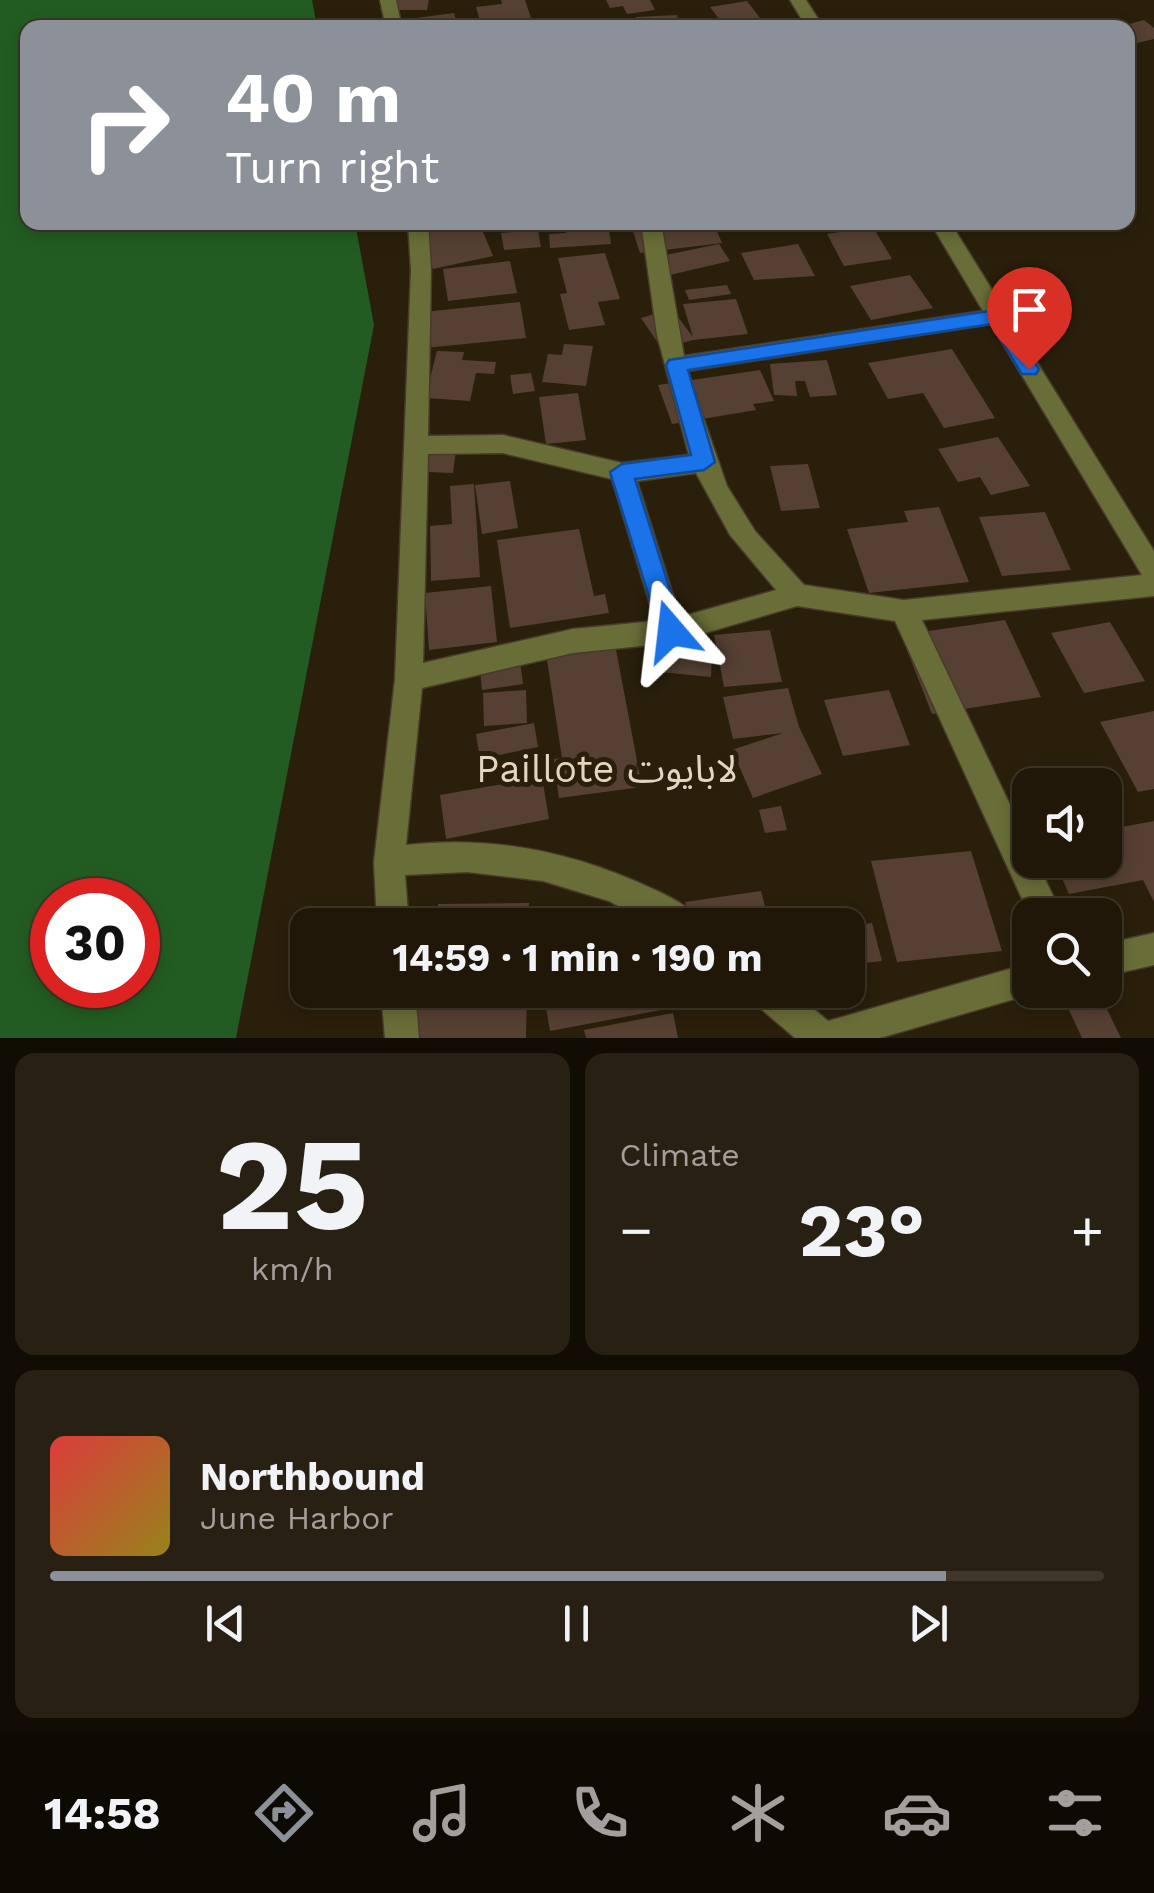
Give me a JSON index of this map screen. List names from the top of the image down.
{
  "districts": ["Paillote لابايوت"],
  "page": {
    "turn": ["40 m", "Turn right"],
    "limit": "30",
    "trip": "14:59 · 1 min · 190 m",
    "tile": [
      ["25", "km/h"],
      "Climate"
    ],
    "heat": ["−", "23°", "+"],
    "song": ["Northbound", "June Harbor"],
    "tabs": "14:58"
  }
}
